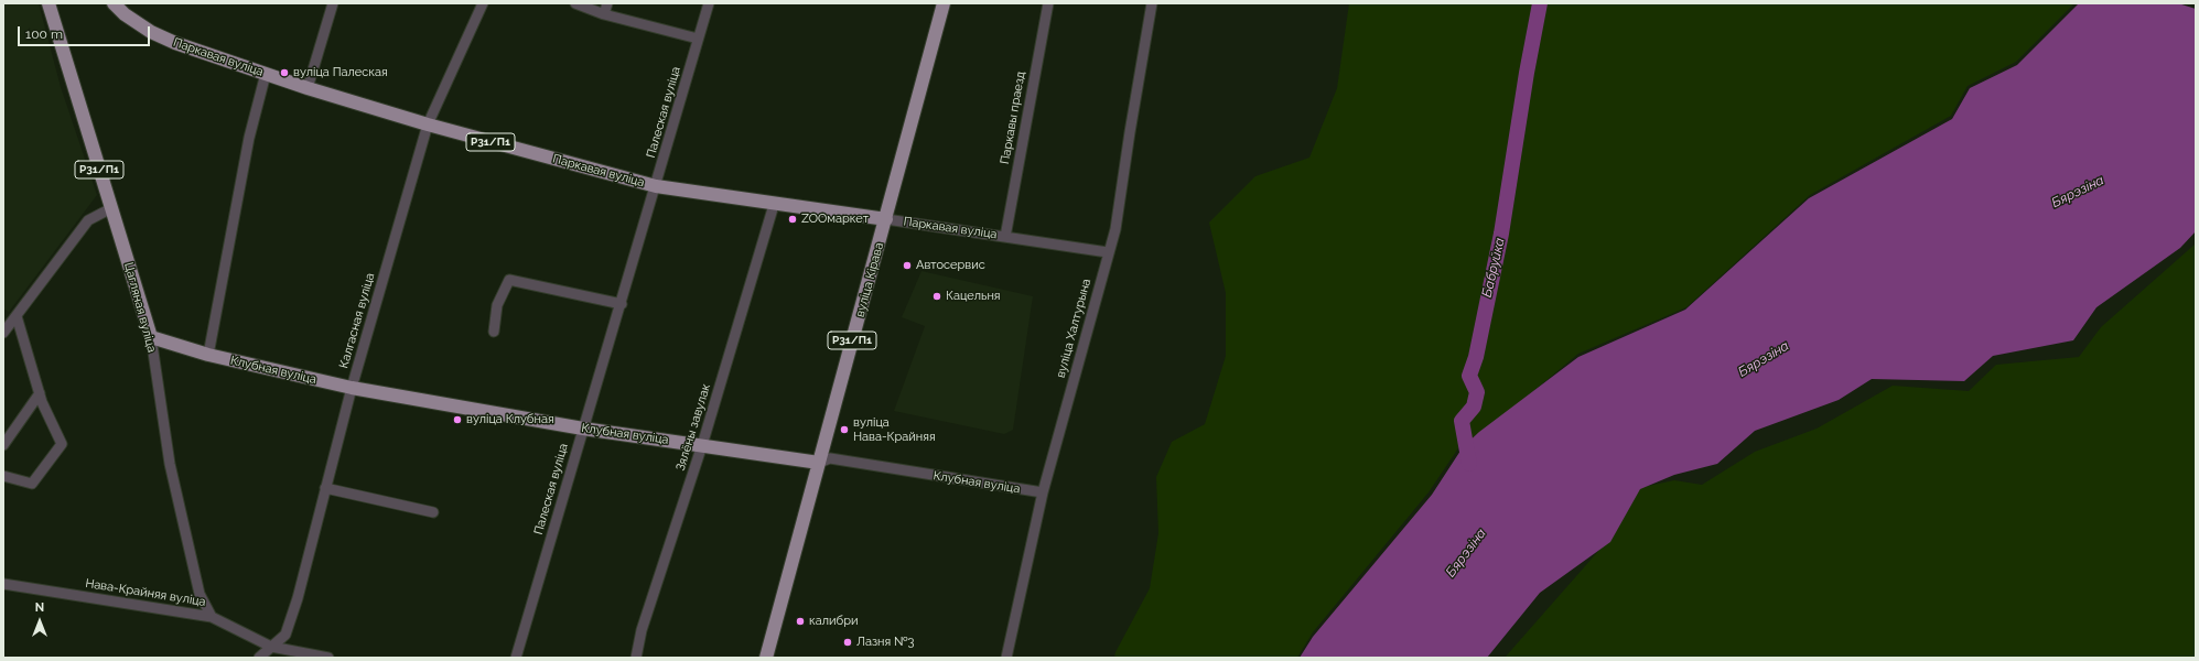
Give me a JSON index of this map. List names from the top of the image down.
{
  "streets": {
    "main road": [
      "Паркавая вуліца",
      "Р31/П1",
      "вуліца Кірава",
      "Цагляная вуліца",
      "Клубная вуліца"
    ],
    "street": [
      "Палеская вуліца",
      "Паркавы праезд",
      "Калгасная вуліца",
      "вуліца Халтурына",
      "Зялёны завулак",
      "Нава-Крайняя вуліца"
    ]
  },
  "crossings": [
    ["Паркавая вуліца", "Палеская вуліца"],
    ["Паркавая вуліца", "Паркавы праезд"],
    ["Паркавая вуліца", "вуліца Кірава"],
    ["Паркавая вуліца", "Калгасная вуліца"],
    ["Паркавая вуліца", "вуліца Халтурына"],
    ["Паркавая вуліца", "Зялёны завулак"],
    ["Палеская вуліца", "Клубная вуліца"],
    ["вуліца Кірава", "Клубная вуліца"],
    ["Цагляная вуліца", "Клубная вуліца"],
    ["Цагляная вуліца", "Нава-Крайняя вуліца"],
    ["Калгасная вуліца", "Клубная вуліца"],
    ["Калгасная вуліца", "Нава-Крайняя вуліца"],
    ["вуліца Халтурына", "Клубная вуліца"],
    ["Клубная вуліца", "Зялёны завулак"]
  ],
  "water": ["Бярэзіна", "Бабруйка"],
  "places": [
    "вуліца Палеская",
    "ZOOмаркет",
    "Автосервис",
    "Кацельня",
    "вуліца Клубная",
    "вуліца Нава-Крайняя",
    "калибри",
    "Лазня №3"
  ],
  "scale_bar": "100 m",
  "north": "top"
}
